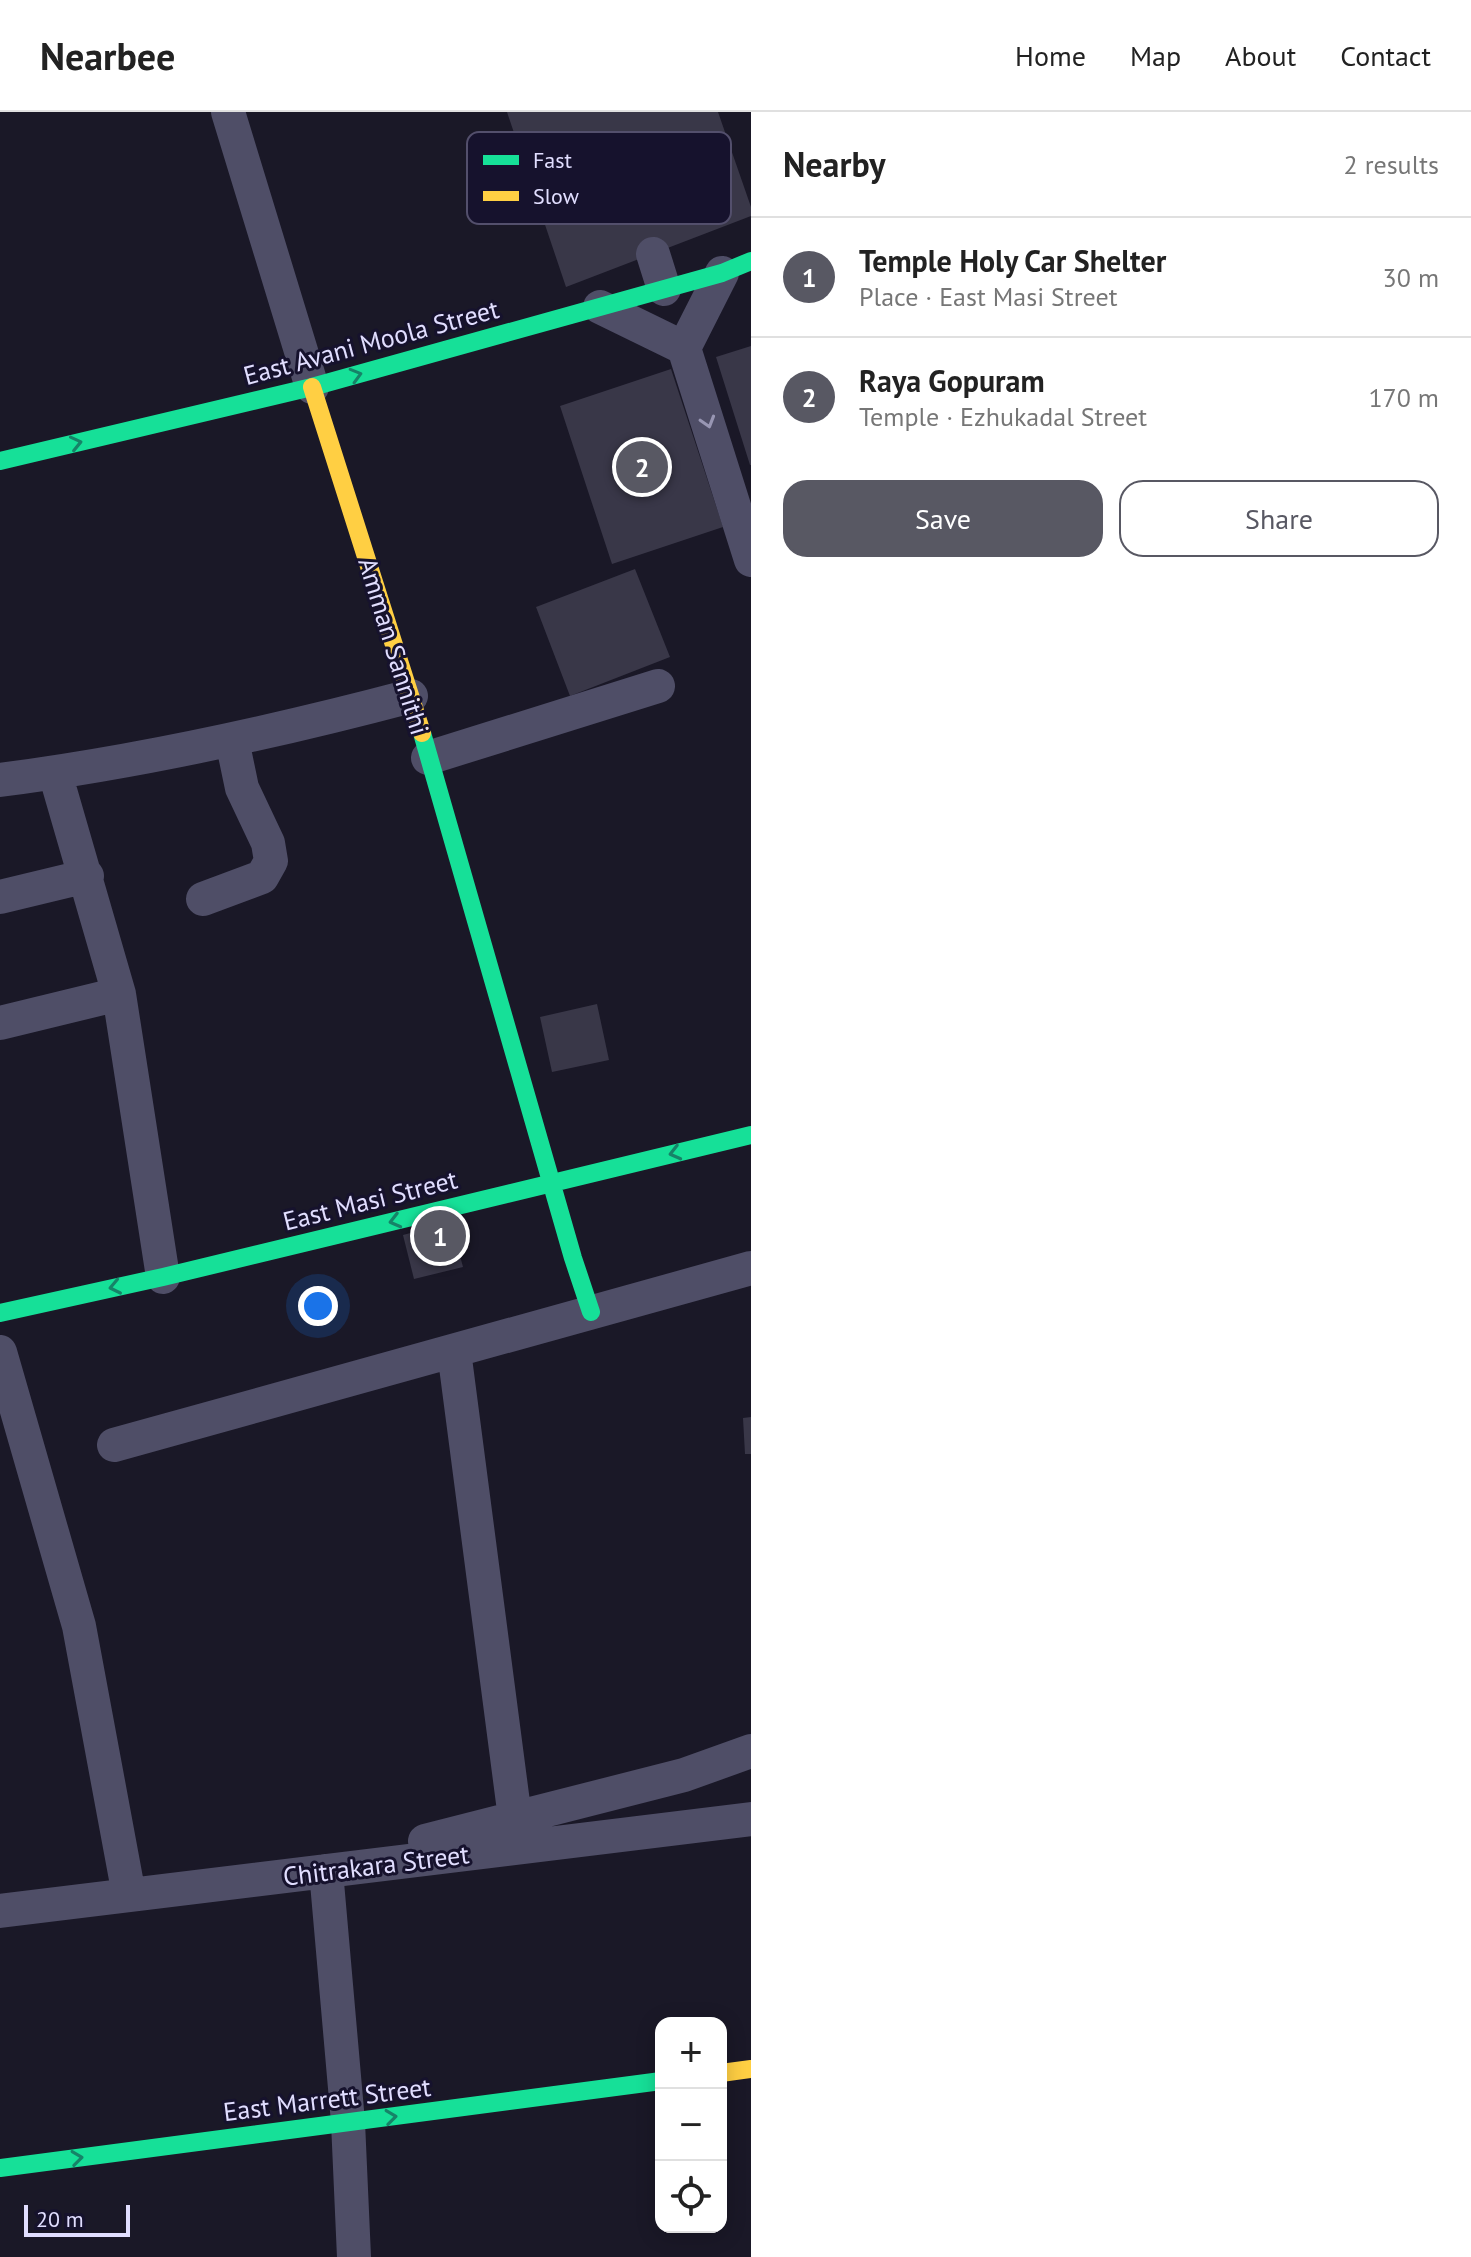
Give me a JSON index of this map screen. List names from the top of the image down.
{
  "streets": {
    "main road": [
      "East Avani Moola Street",
      "Amman Sannithi",
      "East Masi Street",
      "East Marrett Street"
    ],
    "street": ["Chitrakara Street"]
  },
  "crossings": [
    ["East Avani Moola Street", "Amman Sannithi"],
    ["Amman Sannithi", "East Masi Street"]
  ],
  "one_way": ["East Avani Moola Street", "East Masi Street", "East Marrett Street"],
  "legend": ["Fast", "Slow"],
  "scale_bar": "20 m",
  "page": {
    "header": "Nearbee",
    "nav": [
      "Home",
      "Map",
      "About",
      "Contact"
    ],
    "heading": ["Nearby", "2 results"],
    "list": [
      {
        "mark": "1",
        "name": "Temple Holy Car Shelter",
        "note": "Place · East Masi Street",
        "value": "30 m"
      },
      {
        "mark": "2",
        "name": "Raya Gopuram",
        "note": "Temple · Ezhukadal Street",
        "value": "170 m"
      }
    ],
    "pins": ["2", "1"],
    "buttons": ["Save", "Share"],
    "map_buttons": ["+", "−"],
    "scale": "20 m"
  }
}
